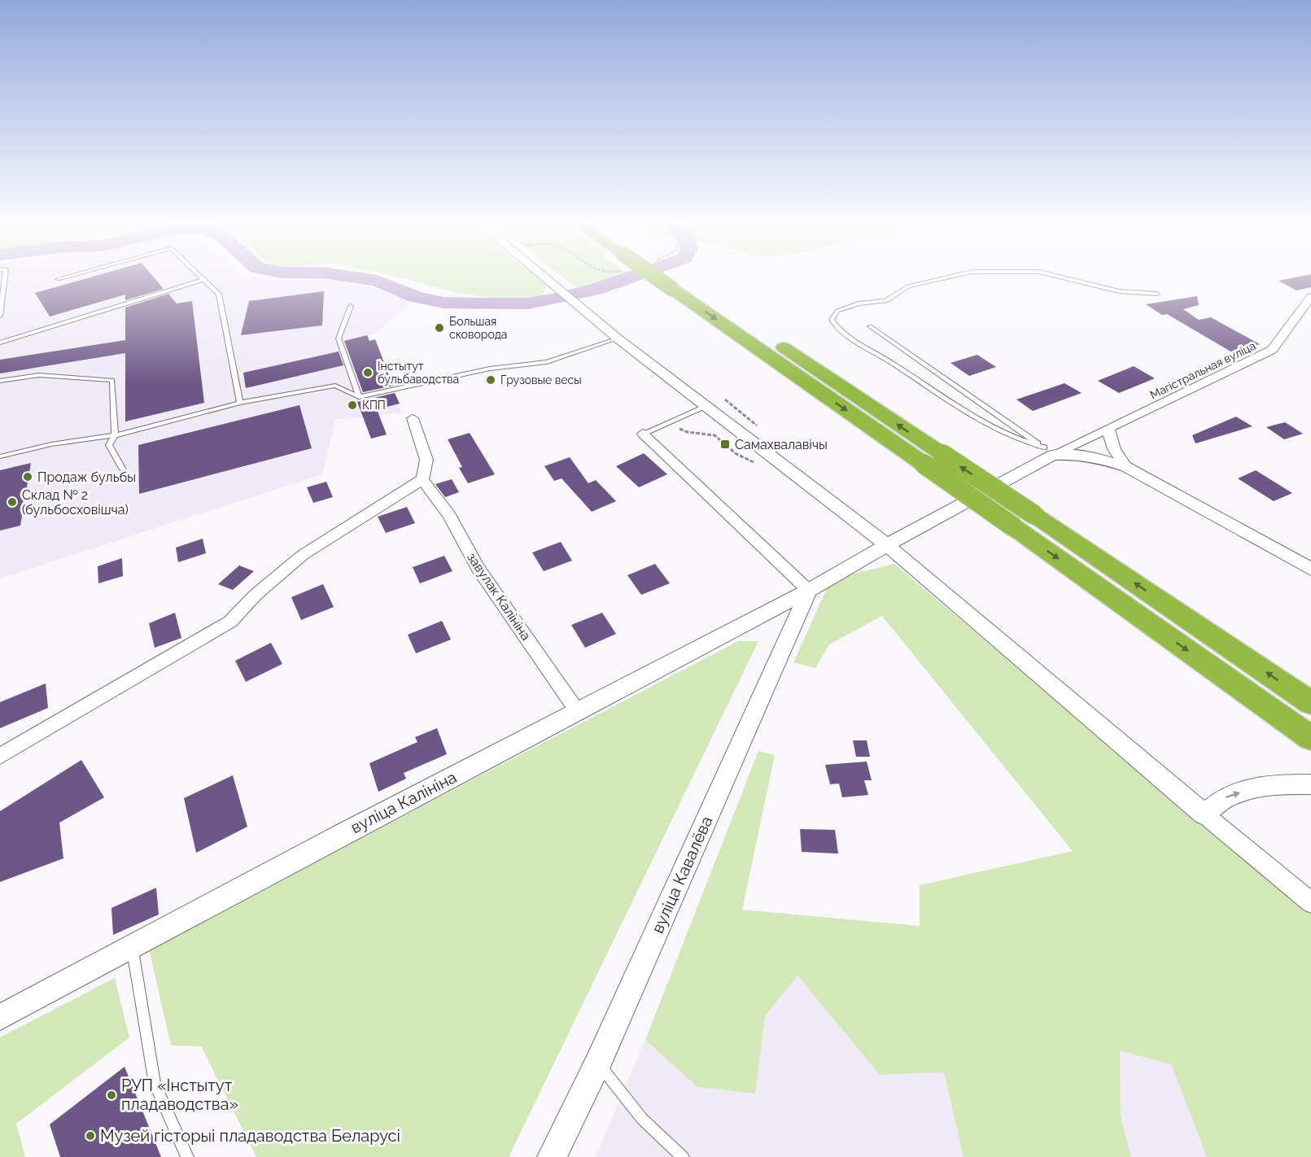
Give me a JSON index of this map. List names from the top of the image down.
{
  "streets": {
    "street": [
      "Магістральная вуліца",
      "завулак Калініна",
      "вуліца Калініна",
      "вуліца Кавалёва"
    ]
  },
  "crossings": [
    ["Магістральная вуліца", "вуліца Калініна"],
    ["завулак Калініна", "вуліца Калініна"],
    ["вуліца Калініна", "вуліца Кавалёва"]
  ],
  "places": {
    "other": [
      "Большая сковорода",
      "Інстытут бульбаводства",
      "Грузовые весы",
      "КПП",
      "Продаж бульбы",
      "Склад № 2 (бульбосховішча)",
      "РУП «Інстытут пладаводства»",
      "Музей гісторыі пладаводства Беларусі"
    ],
    "transit": ["Самахвалавічы"]
  }
}
